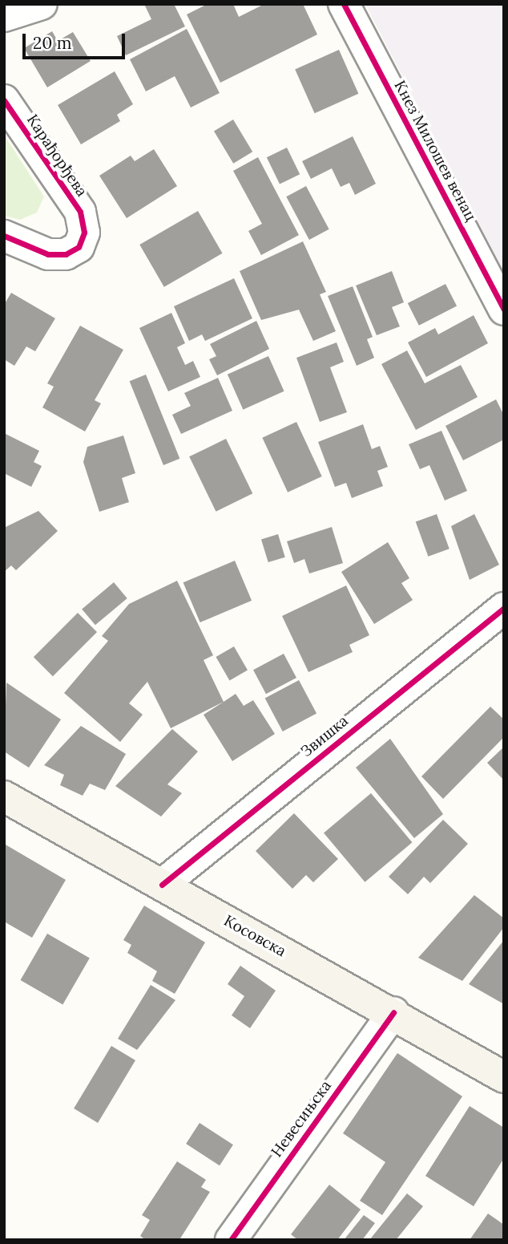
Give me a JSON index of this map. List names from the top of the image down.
{
  "streets": {
    "main road": ["Косовска"],
    "street": [
      "Кнез Милошев венац",
      "Карађорђева",
      "Звишка",
      "Невесињска"
    ]
  },
  "crossings": [
    ["Звишка", "Косовска"],
    ["Косовска", "Невесињска"]
  ],
  "scale_bar": "20 m"
}
